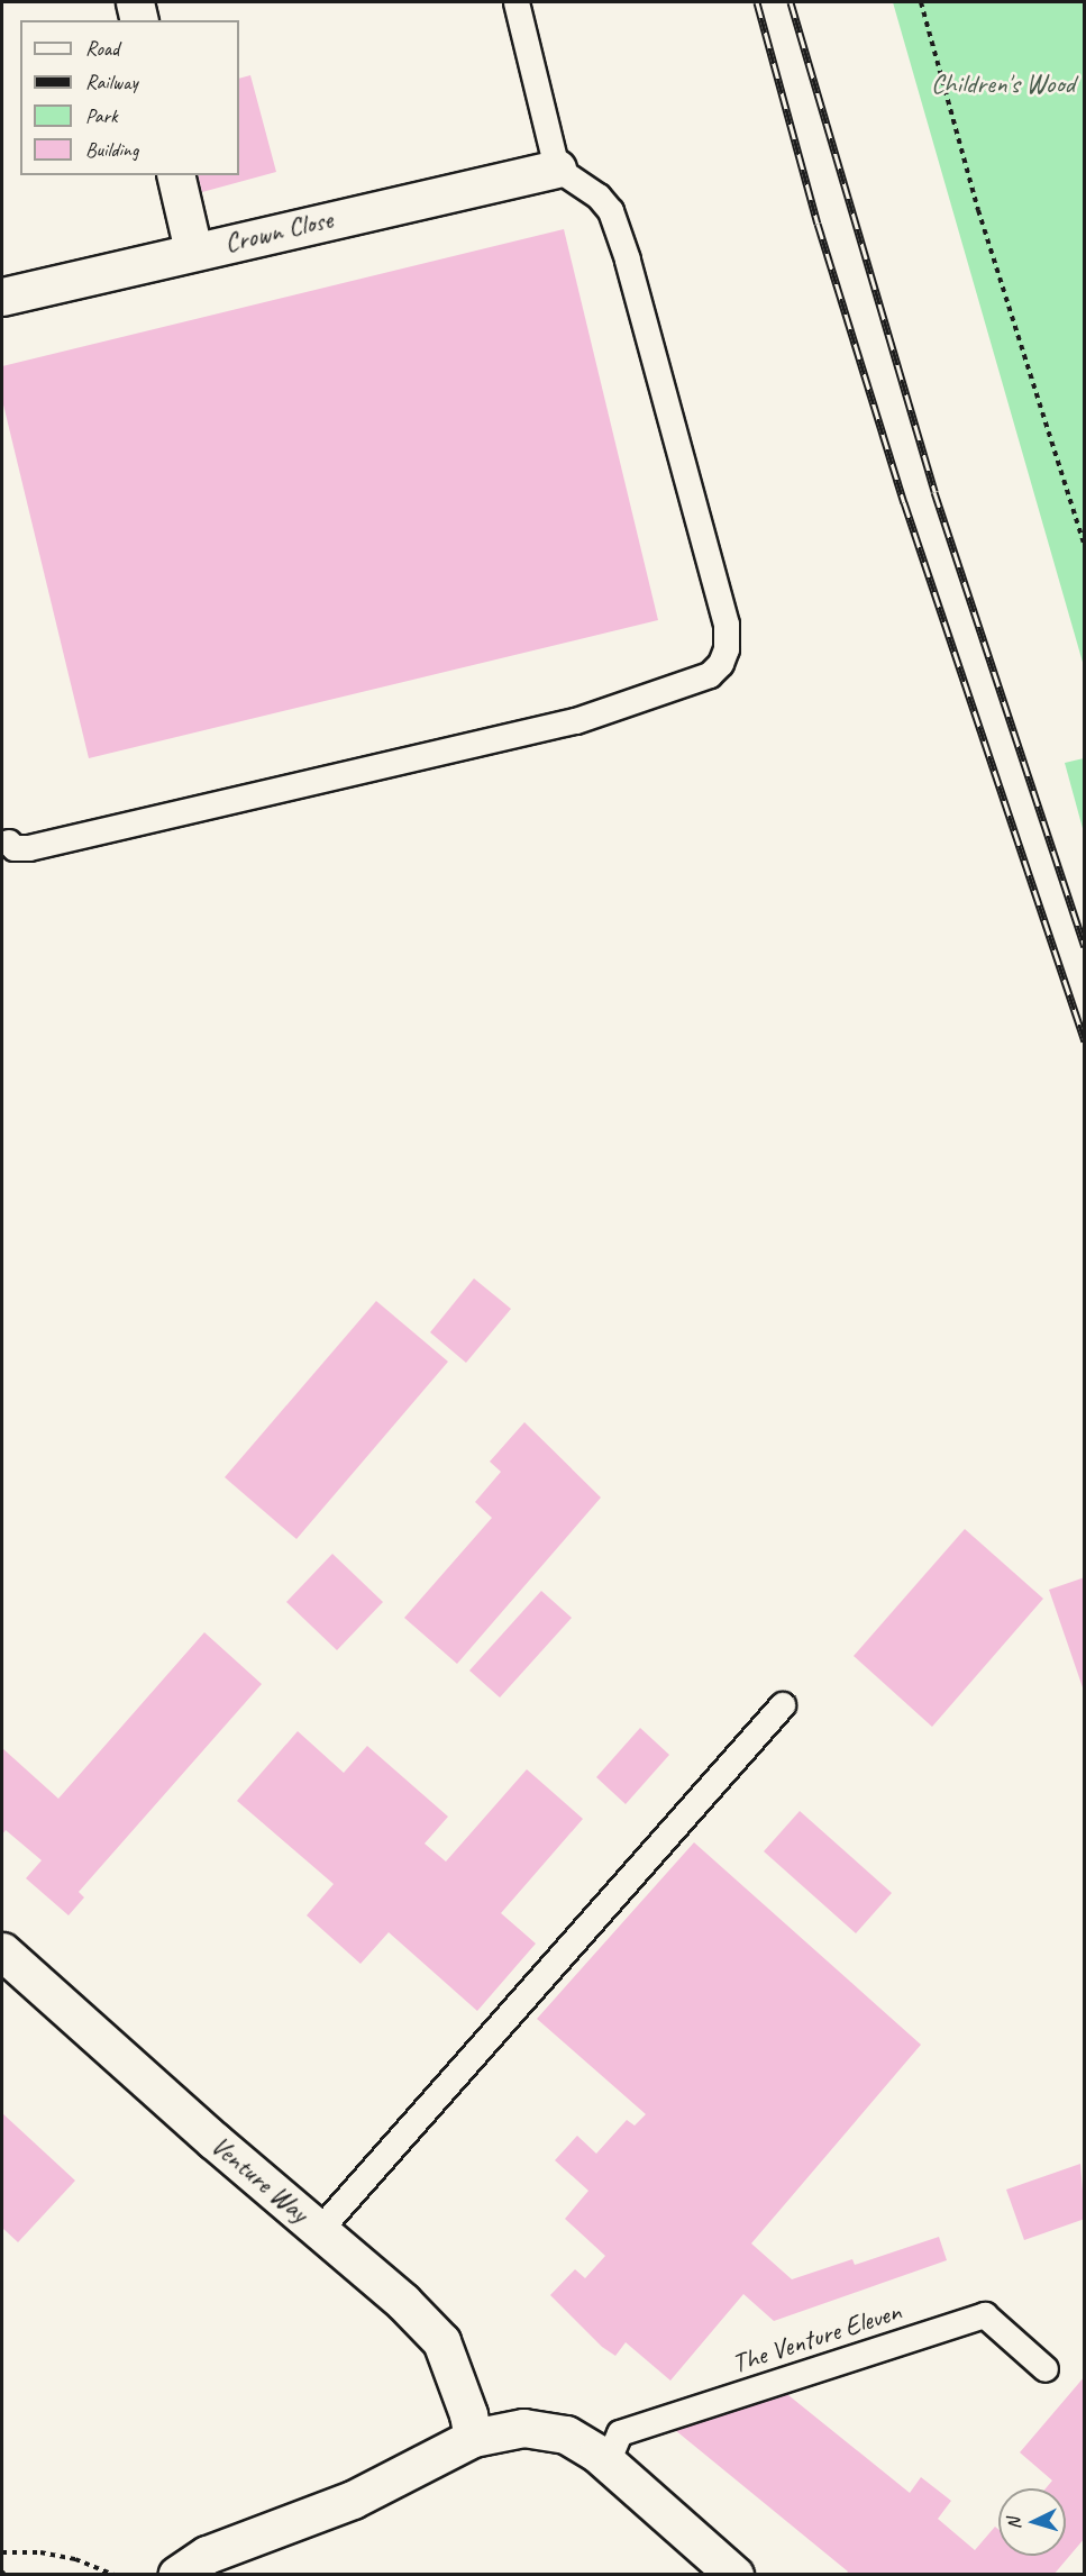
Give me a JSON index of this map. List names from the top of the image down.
{
  "streets": {
    "street": ["Crown Close", "Venture Way"],
    "lane": ["The Venture Eleven"]
  },
  "parks": ["Children's Wood"],
  "legend": [
    "Road",
    "Railway",
    "Park",
    "Building"
  ],
  "north": "left"
}
